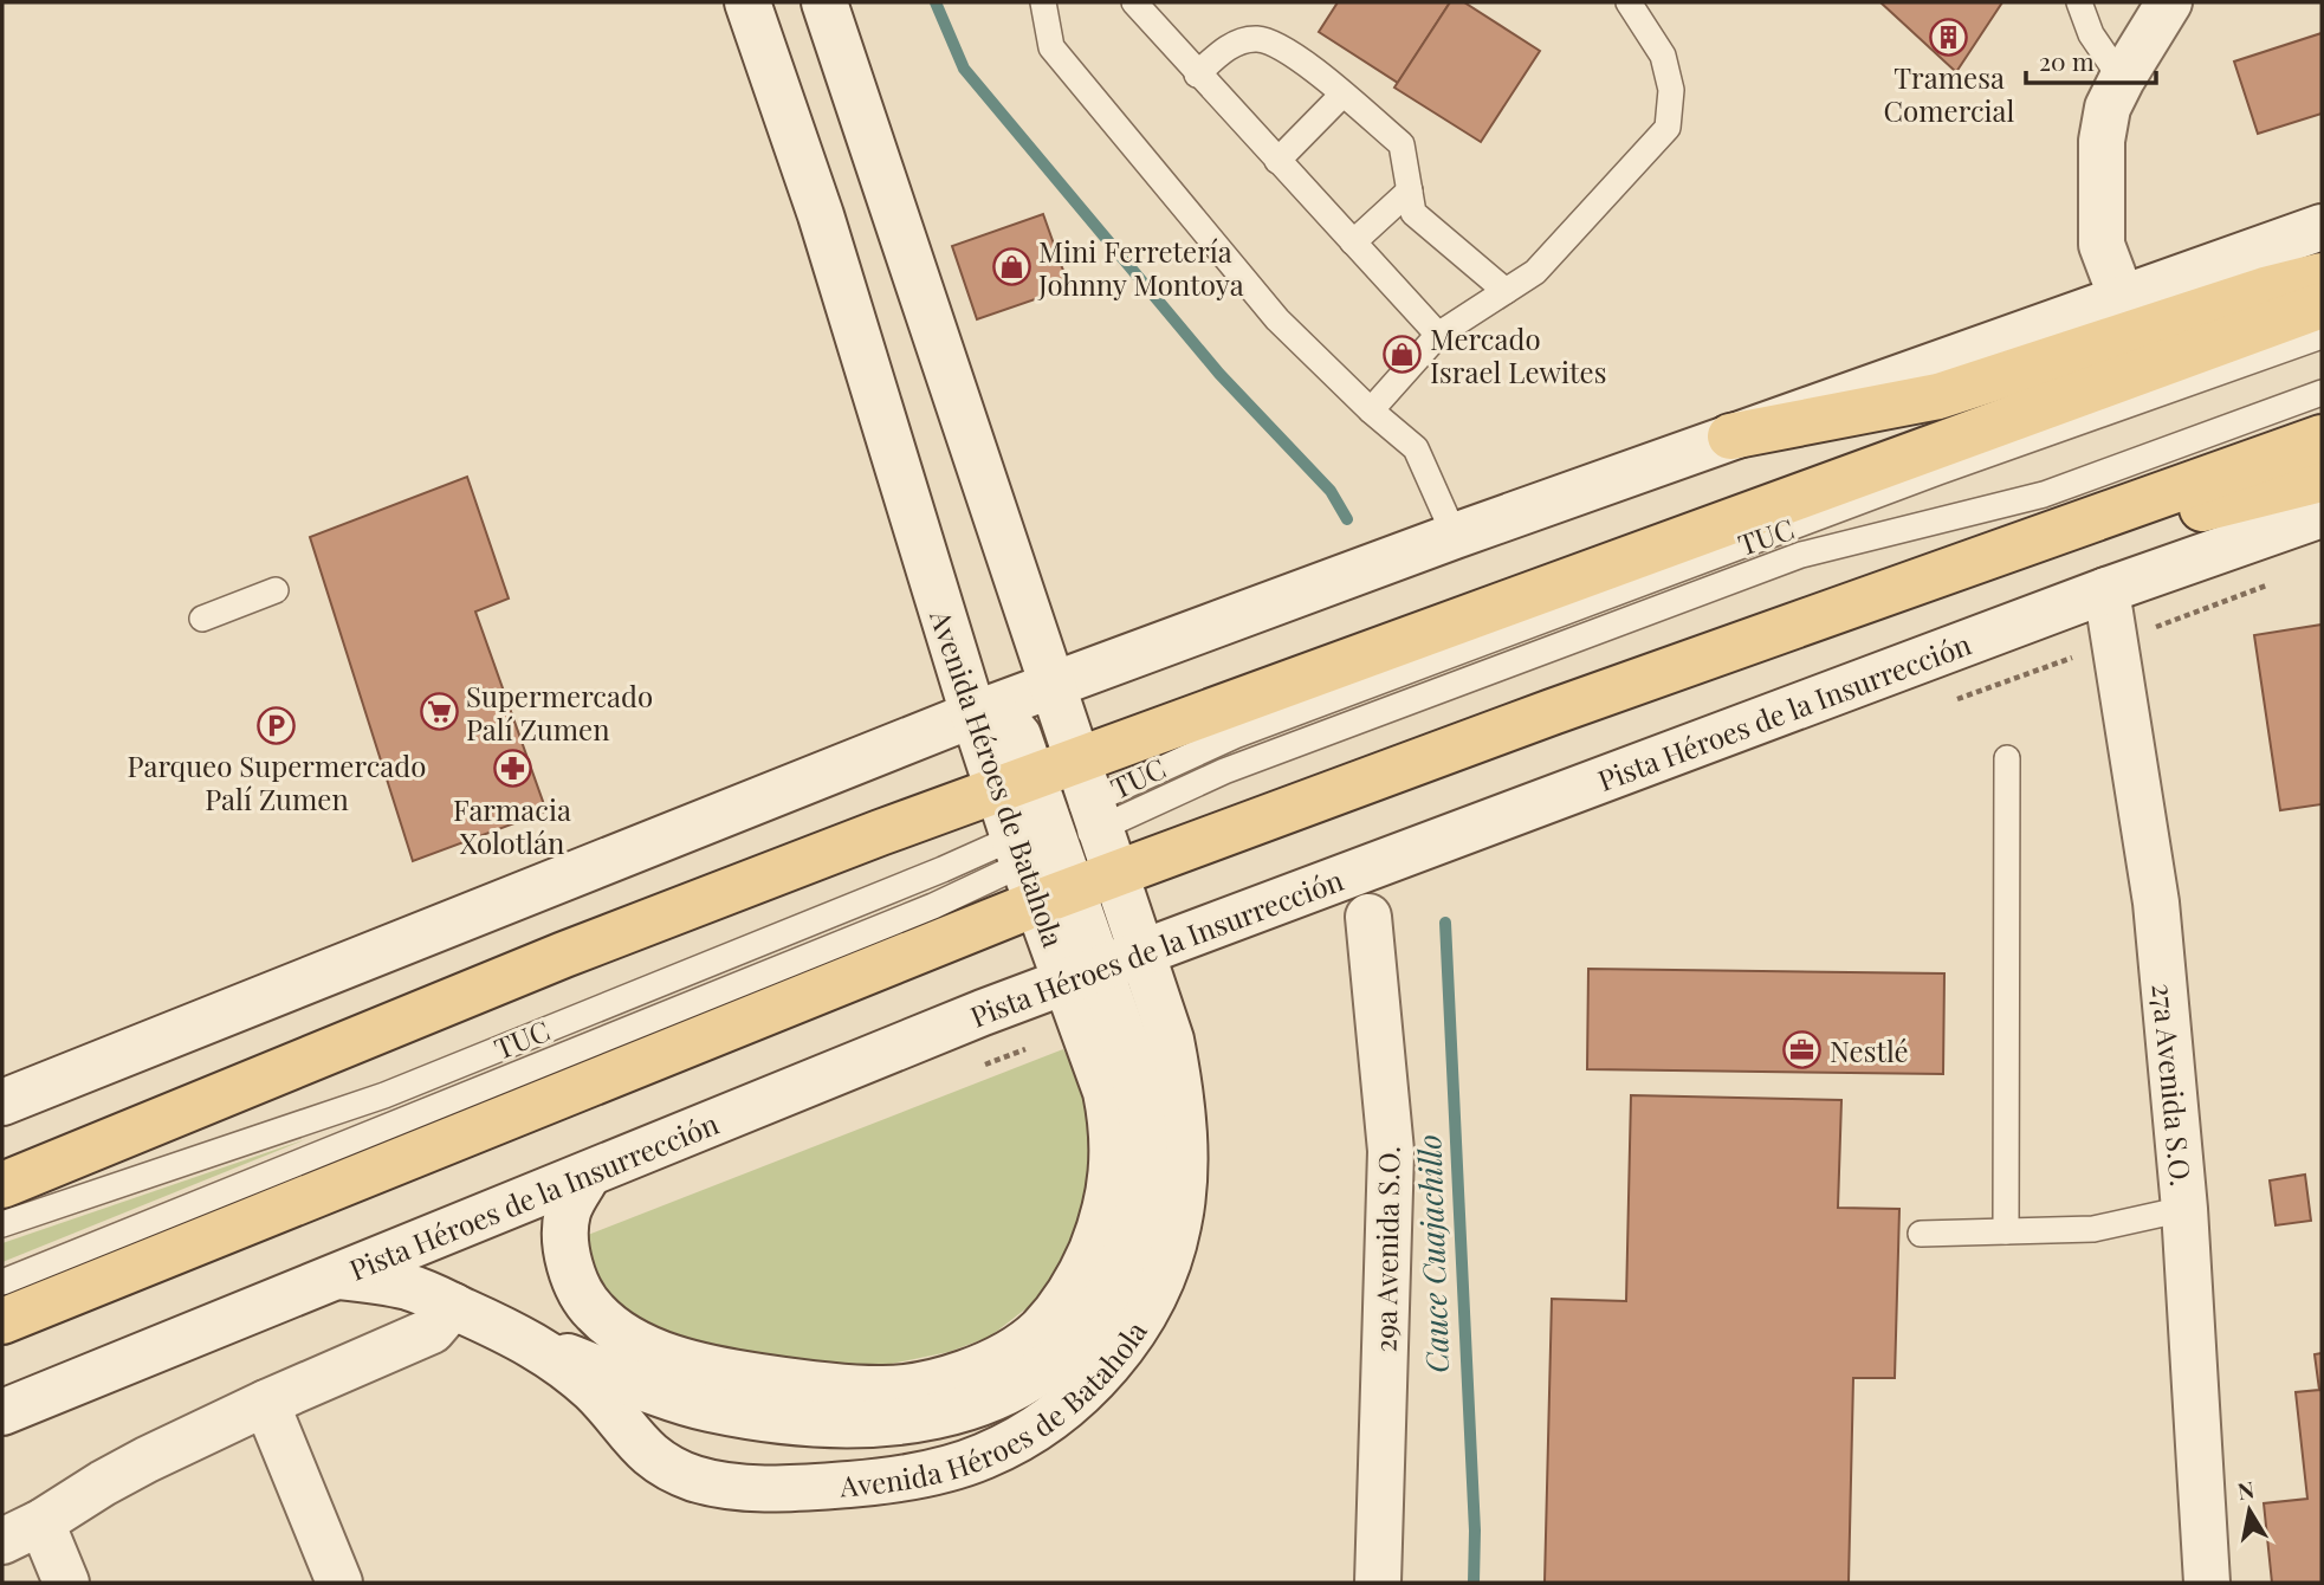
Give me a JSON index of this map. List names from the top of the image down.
{
  "streets": {
    "street": [
      "Pista Héroes de la Insurrección",
      "Avenida Héroes de Batahola",
      "27a Avenida S.O.",
      "29a Avenida S.O."
    ],
    "lane": ["TUC"]
  },
  "crossings": [
    ["TUC", "Avenida Héroes de Batahola"],
    ["Pista Héroes de la Insurrección", "Avenida Héroes de Batahola"],
    ["Pista Héroes de la Insurrección", "27a Avenida S.O."]
  ],
  "water": ["Cauce Cuajachillo"],
  "places": {
    "building": ["Tramesa Comercial"],
    "shop": ["Mini Ferretería Johnny Montoya", "Mercado Israel Lewites"],
    "supermarket": ["Supermercado Palí Zumen"],
    "parking": ["Parqueo Supermercado Palí Zumen"],
    "pharmacy": ["Farmacia Xolotlán"],
    "office": ["Nestlé"]
  },
  "scale_bar": "20 m",
  "north": "top"
}
